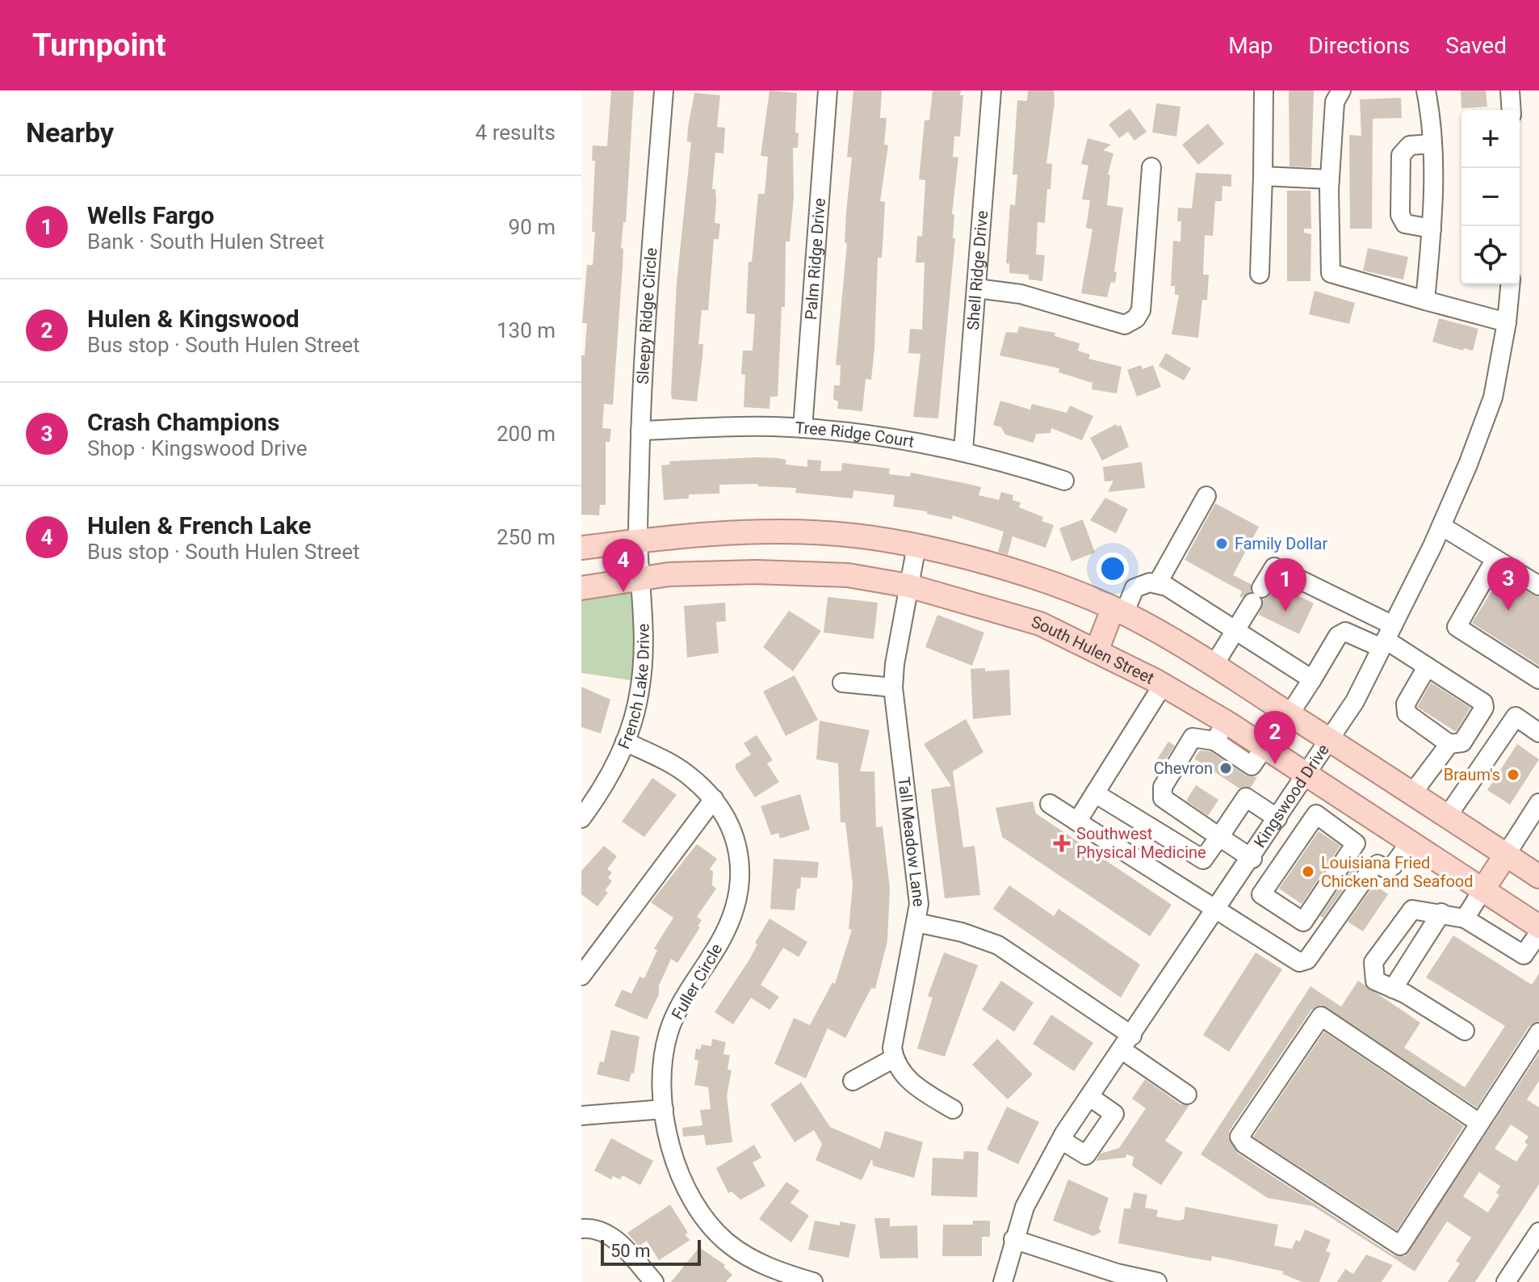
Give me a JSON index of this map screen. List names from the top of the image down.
{
  "streets": {
    "main road": ["South Hulen Street"],
    "street": [
      "Palm Ridge Drive",
      "Shell Ridge Drive",
      "Sleepy Ridge Circle",
      "Tree Ridge Court",
      "French Lake Drive",
      "Kingswood Drive",
      "Tall Meadow Lane",
      "Fuller Circle"
    ]
  },
  "crossings": [
    ["Palm Ridge Drive", "Tree Ridge Court"],
    ["Shell Ridge Drive", "Tree Ridge Court"],
    ["Sleepy Ridge Circle", "Tree Ridge Court"],
    ["Sleepy Ridge Circle", "French Lake Drive"],
    ["South Hulen Street", "French Lake Drive"],
    ["South Hulen Street", "Kingswood Drive"],
    ["South Hulen Street", "Tall Meadow Lane"],
    ["French Lake Drive", "Fuller Circle"]
  ],
  "places": {
    "other": [
      "Family Dollar",
      "Chevron",
      "Braum's",
      "Louisiana Fried Chicken and Seafood"
    ],
    "health": ["Southwest Physical Medicine"]
  },
  "scale_bar": "50 m",
  "page": {
    "header": "Turnpoint",
    "nav": ["Map", "Directions", "Saved"],
    "heading": ["Nearby", "4 results"],
    "map_buttons": ["+", "−"],
    "list": [
      {
        "mark": "1",
        "name": "Wells Fargo",
        "note": "Bank · South Hulen Street",
        "value": "90 m"
      },
      {
        "mark": "2",
        "name": "Hulen & Kingswood",
        "note": "Bus stop · South Hulen Street",
        "value": "130 m"
      },
      {
        "mark": "3",
        "name": "Crash Champions",
        "note": "Shop · Kingswood Drive",
        "value": "200 m"
      },
      {
        "mark": "4",
        "name": "Hulen & French Lake",
        "note": "Bus stop · South Hulen Street",
        "value": "250 m"
      }
    ],
    "pins": [
      "4",
      "3",
      "1",
      "2"
    ],
    "scale": "50 m"
  }
}
